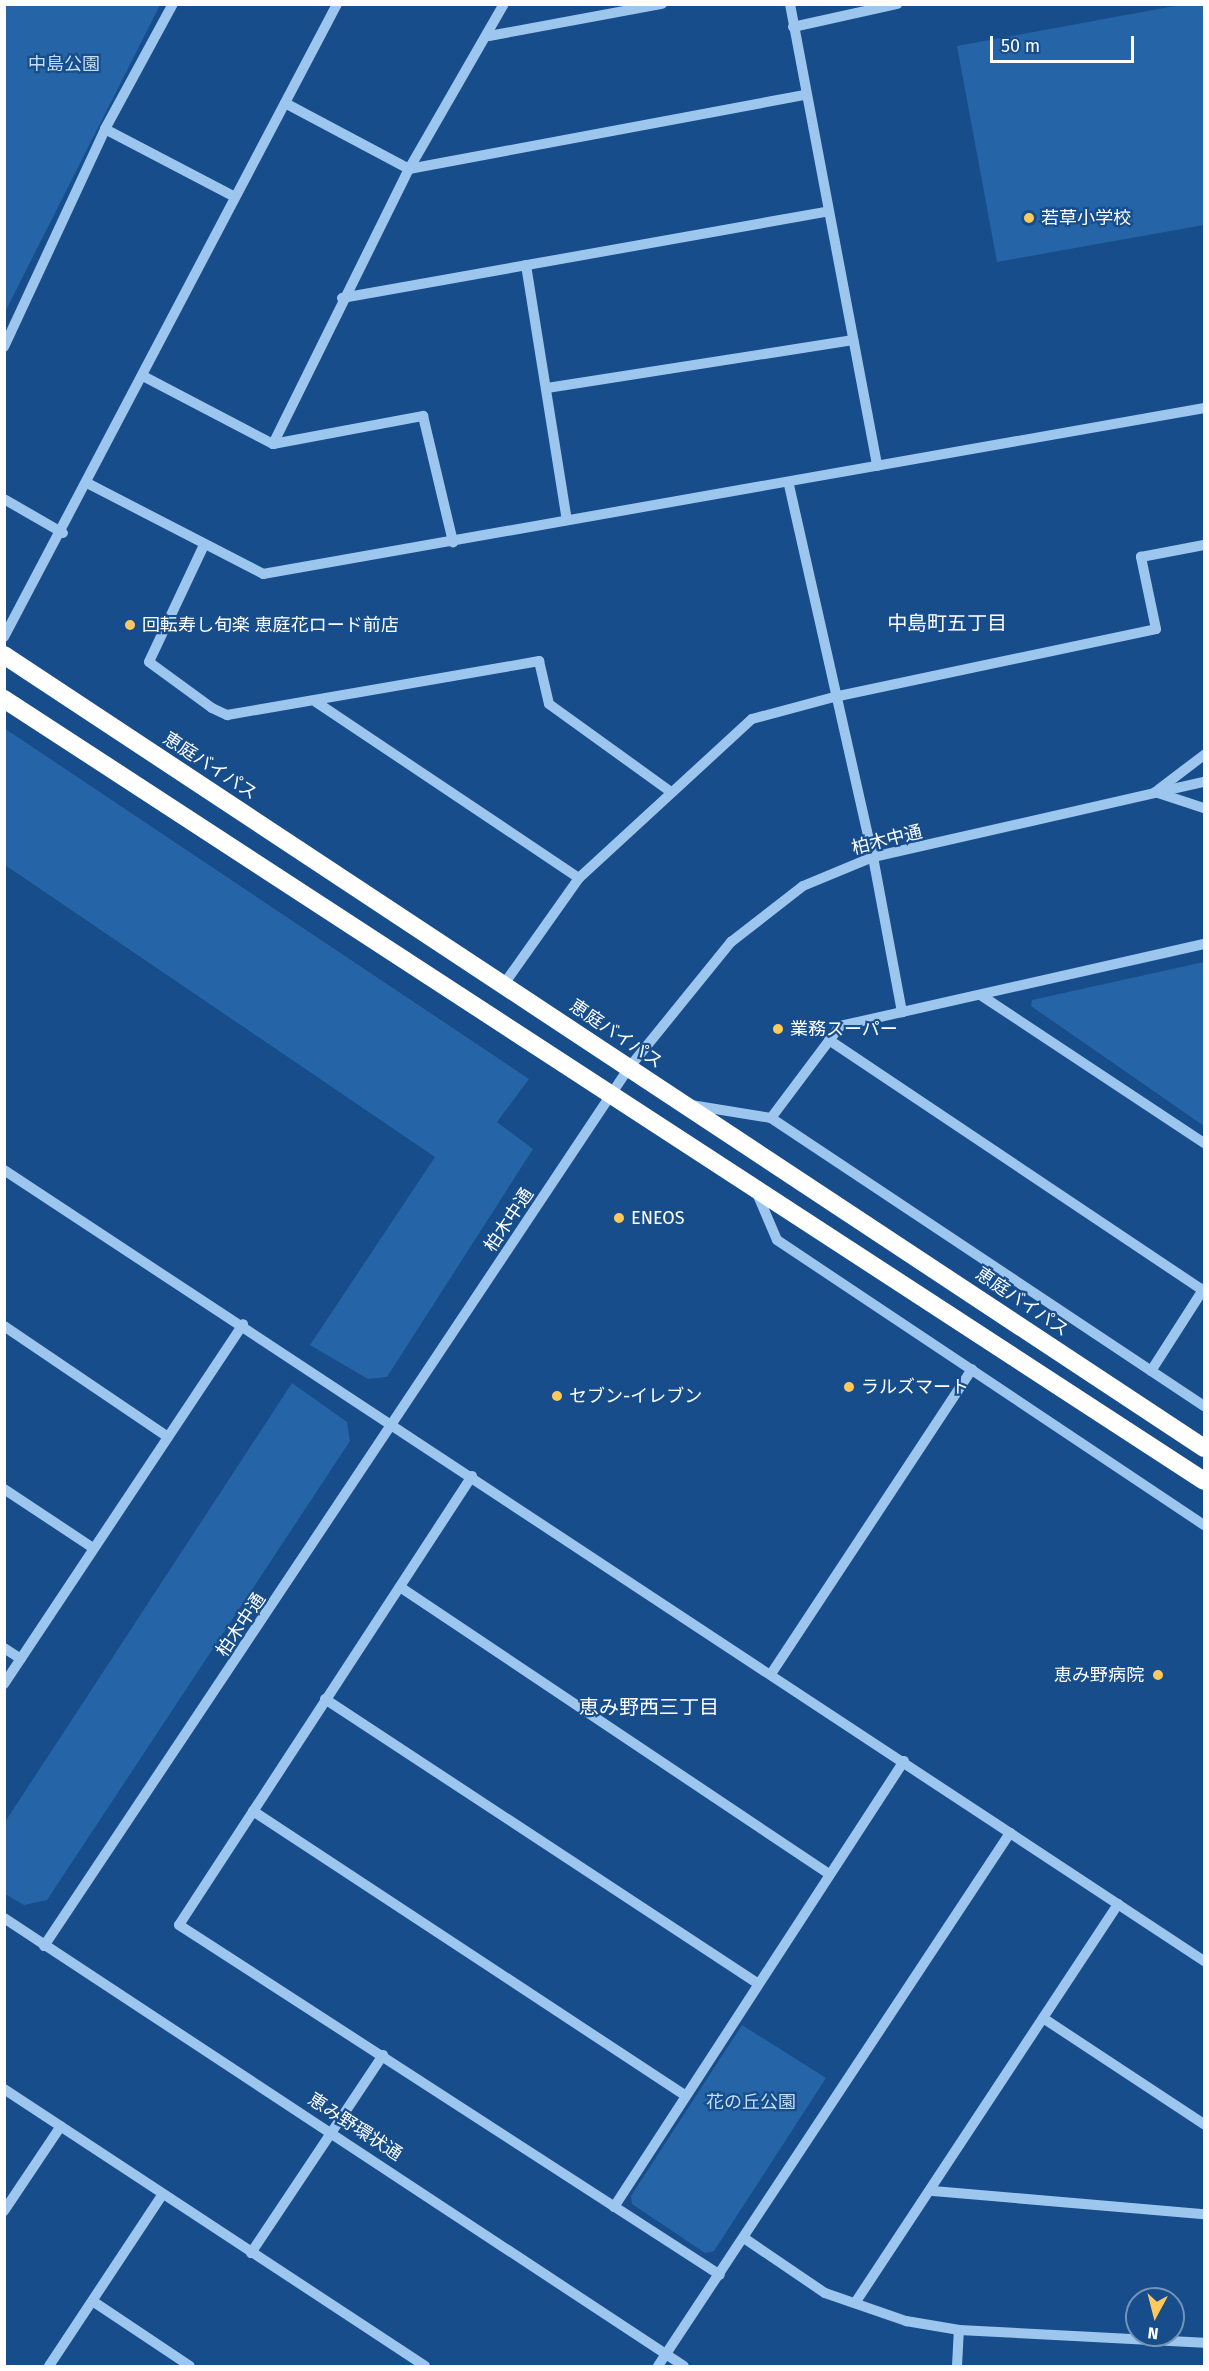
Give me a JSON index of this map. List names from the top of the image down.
{
  "streets": {
    "highway": ["恵庭バイパス"],
    "street": ["柏木中通", "恵み野環状通"]
  },
  "crossings": [
    ["恵庭バイパス", "柏木中通"],
    ["柏木中通", "恵み野環状通"]
  ],
  "districts": ["中島町五丁目", "恵み野西三丁目"],
  "parks": ["中島公園", "花の丘公園"],
  "places": [
    "若草小学校",
    "回転寿し旬楽 恵庭花ロード前店",
    "業務スーパー",
    "ENEOS",
    "ラルズマート",
    "セブン-イレブン",
    "恵み野病院"
  ],
  "scale_bar": "50 m",
  "north": "bottom"
}
